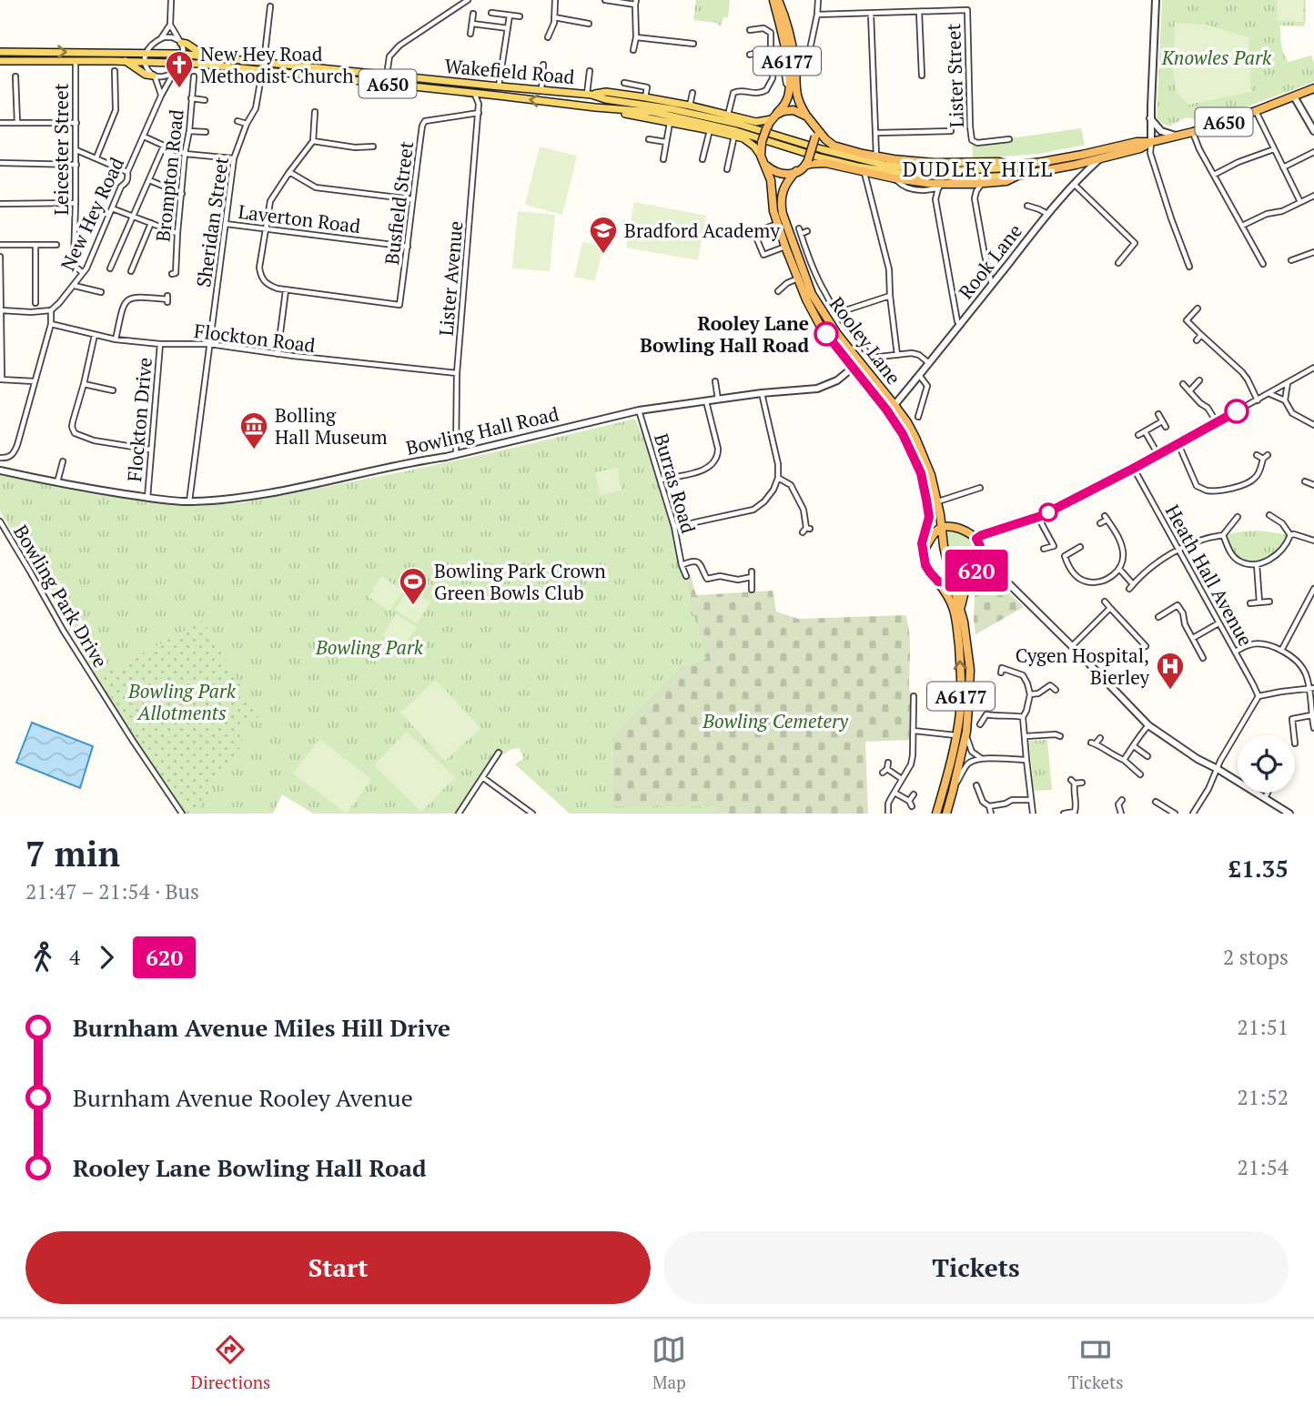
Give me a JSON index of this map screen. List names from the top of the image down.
{
  "streets": {
    "highway": ["A6177", "A650", "Rooley Lane"],
    "main road": ["Wakefield Road"],
    "street": [
      "Lister Street",
      "Leicester Street",
      "Brompton Road",
      "Busfield Street",
      "New Hey Road",
      "Laverton Road",
      "Sheridan Street",
      "Rook Lane",
      "Lister Avenue",
      "Flockton Road",
      "Flockton Drive",
      "Bowling Hall Road",
      "Burras Road",
      "Heath Hall Avenue",
      "Bowling Park Drive"
    ]
  },
  "crossings": [
    ["A6177", "A650"],
    ["A6177", "Rooley Lane"],
    ["Wakefield Road", "A650"],
    ["Wakefield Road", "Leicester Street"],
    ["Wakefield Road", "New Hey Road"],
    ["Wakefield Road", "Sheridan Street"],
    ["Wakefield Road", "Lister Avenue"],
    ["A650", "Rook Lane"],
    ["A650", "Rooley Lane"],
    ["Leicester Street", "New Hey Road"],
    ["Busfield Street", "Laverton Road"],
    ["Busfield Street", "Lister Avenue"],
    ["Laverton Road", "Sheridan Street"],
    ["Sheridan Street", "Flockton Road"],
    ["Sheridan Street", "Bowling Hall Road"],
    ["Rook Lane", "Rooley Lane"],
    ["Lister Avenue", "Flockton Road"],
    ["Lister Avenue", "Bowling Hall Road"],
    ["Flockton Road", "Flockton Drive"],
    ["Rooley Lane", "Bowling Hall Road"],
    ["Flockton Drive", "Bowling Hall Road"],
    ["Bowling Hall Road", "Burras Road"]
  ],
  "districts": ["DUDLEY HILL"],
  "parks": [
    "Knowles Park",
    "Bowling Park",
    "Bowling Park Allotments",
    "Bowling Cemetery"
  ],
  "places": {
    "church": ["New Hey Road Methodist Church"],
    "school or university": ["Bradford Academy"],
    "other": ["Rooley Lane Bowling Hall Road"],
    "museum": ["Bolling Hall Museum"],
    "sports": ["Bowling Park Crown Green Bowls Club"],
    "hospital": ["Cygen Hospital, Bierley"]
  },
  "lines": ["bus line 620"],
  "page": {
    "on_map": "620",
    "heading": ["7 min", "21:47 – 21:54 · Bus", "£1.35"],
    "legs": ["4", "620", "2 stops"],
    "list": [
      {
        "name": "Burnham Avenue Miles Hill Drive",
        "value": "21:51"
      },
      {
        "name": "Burnham Avenue Rooley Avenue",
        "value": "21:52"
      },
      {
        "name": "Rooley Lane Bowling Hall Road",
        "value": "21:54"
      }
    ],
    "buttons": ["Start", "Tickets"],
    "tabs": ["Directions", "Map", "Tickets"]
  }
}
